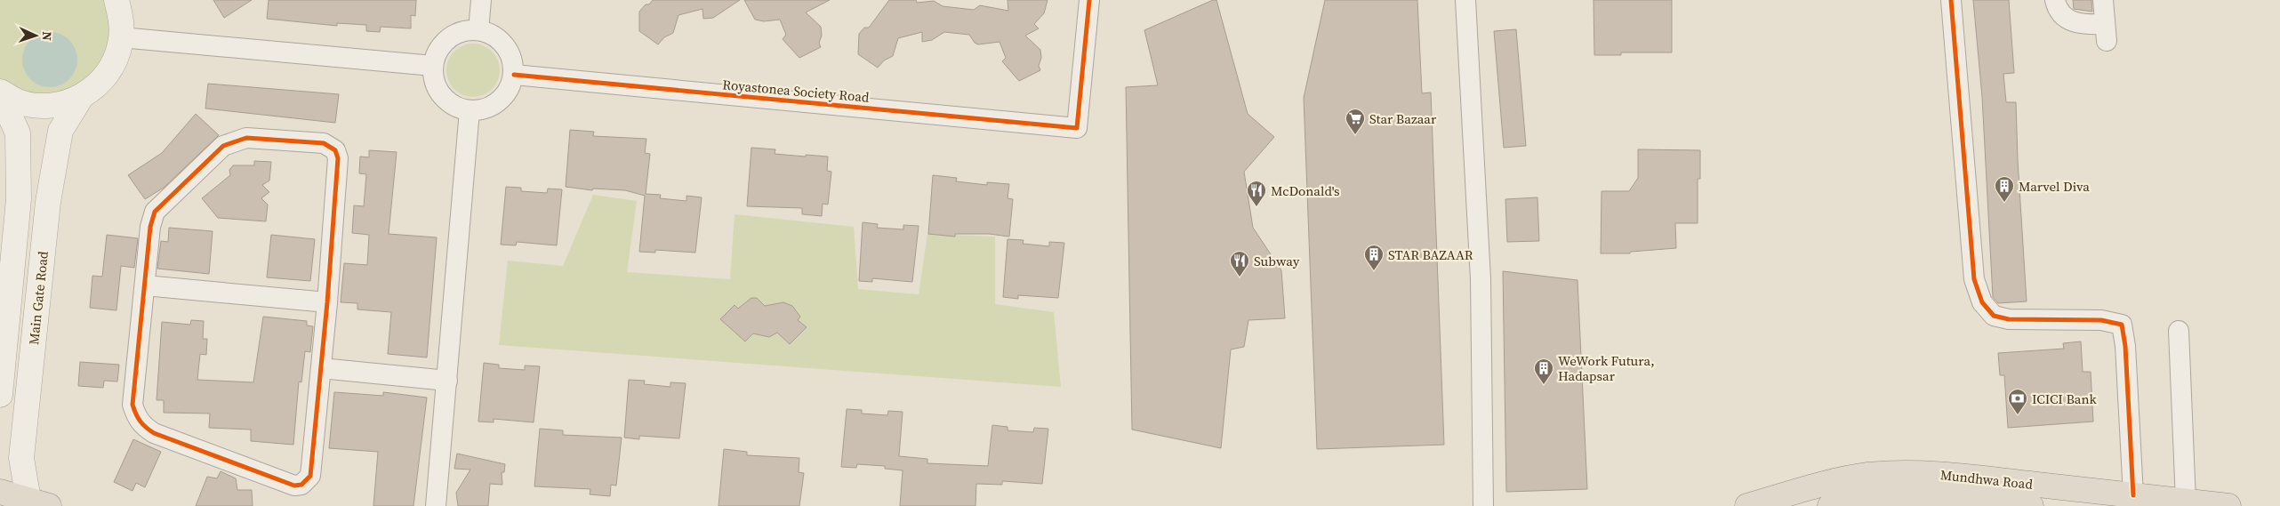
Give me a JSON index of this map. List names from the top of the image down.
{
  "streets": {
    "highway": ["Mundhwa Road"],
    "street": ["Royastonea Society Road", "Main Gate Road"]
  },
  "places": {
    "supermarket": ["Star Bazaar"],
    "building": ["Marvel Diva", "STAR BAZAAR", "WeWork Futura, Hadapsar"],
    "restaurant": ["McDonald's", "Subway"],
    "bank": ["ICICI Bank"]
  },
  "north": "right"
}
